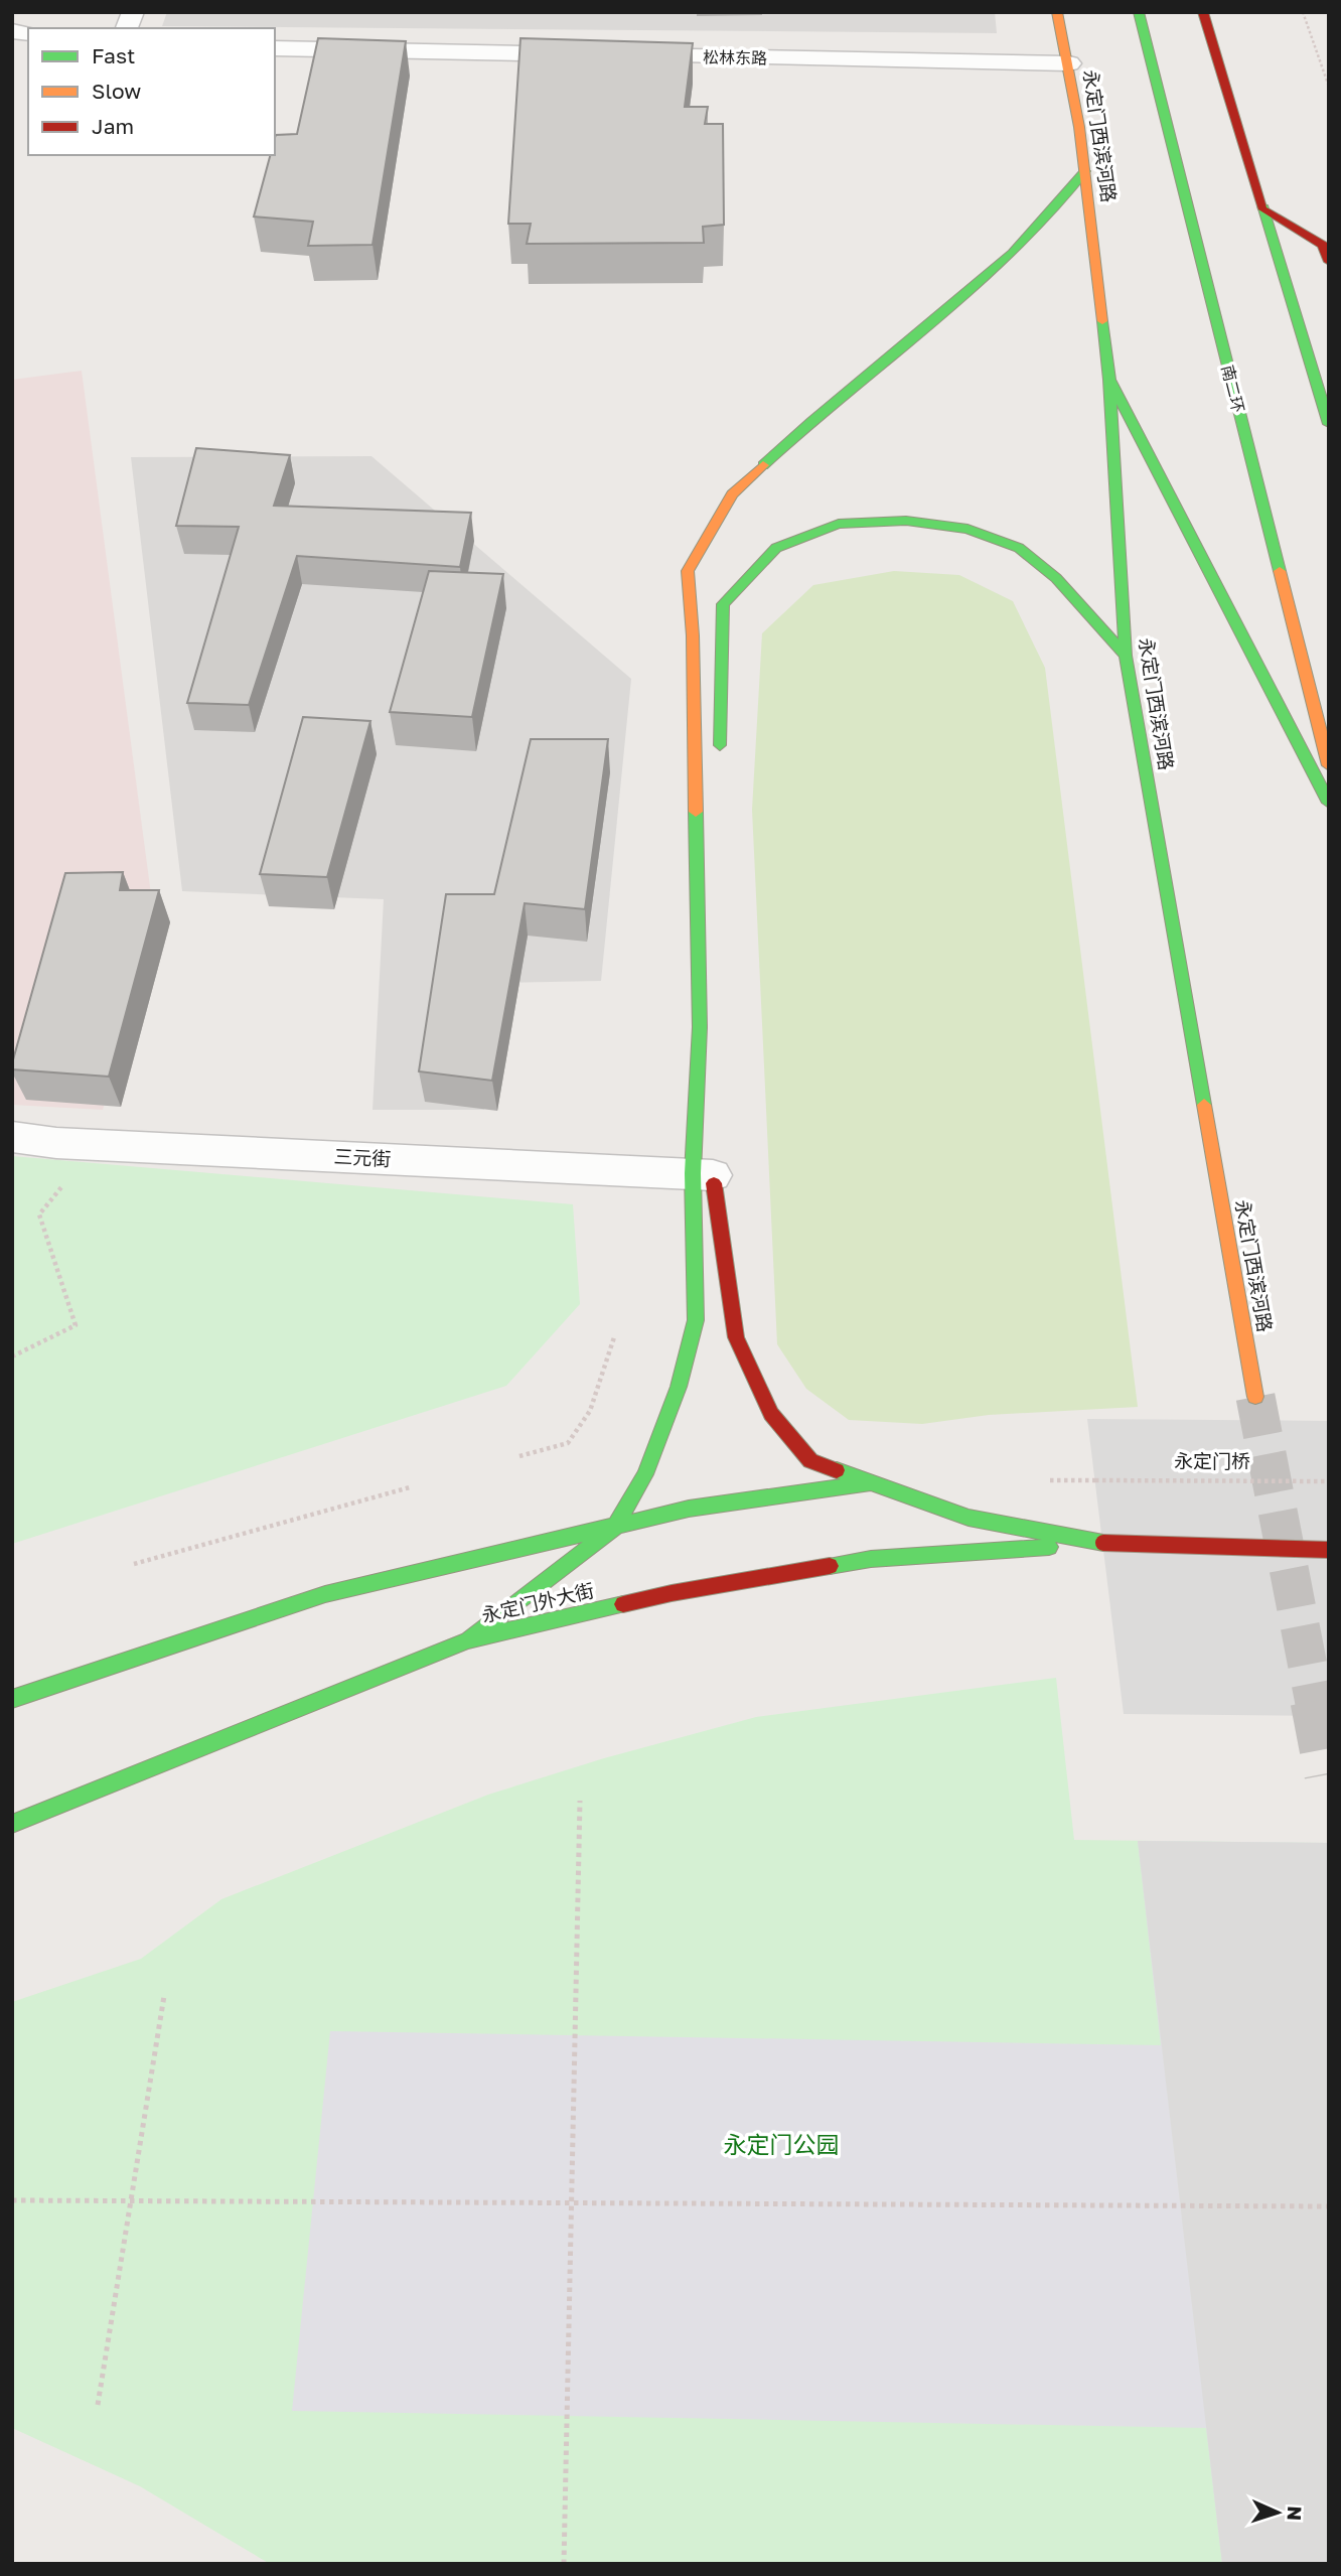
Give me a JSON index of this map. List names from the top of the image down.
{
  "streets": {
    "main road": ["永定门西滨河路", "南二环", "永定门外大街"],
    "street": ["松林东路", "三元街"],
    "path": ["永定门桥"]
  },
  "crossings": [
    ["松林东路", "永定门西滨河路"]
  ],
  "parks": ["永定门公园"],
  "legend": ["Fast", "Slow", "Jam"],
  "north": "right"
}
